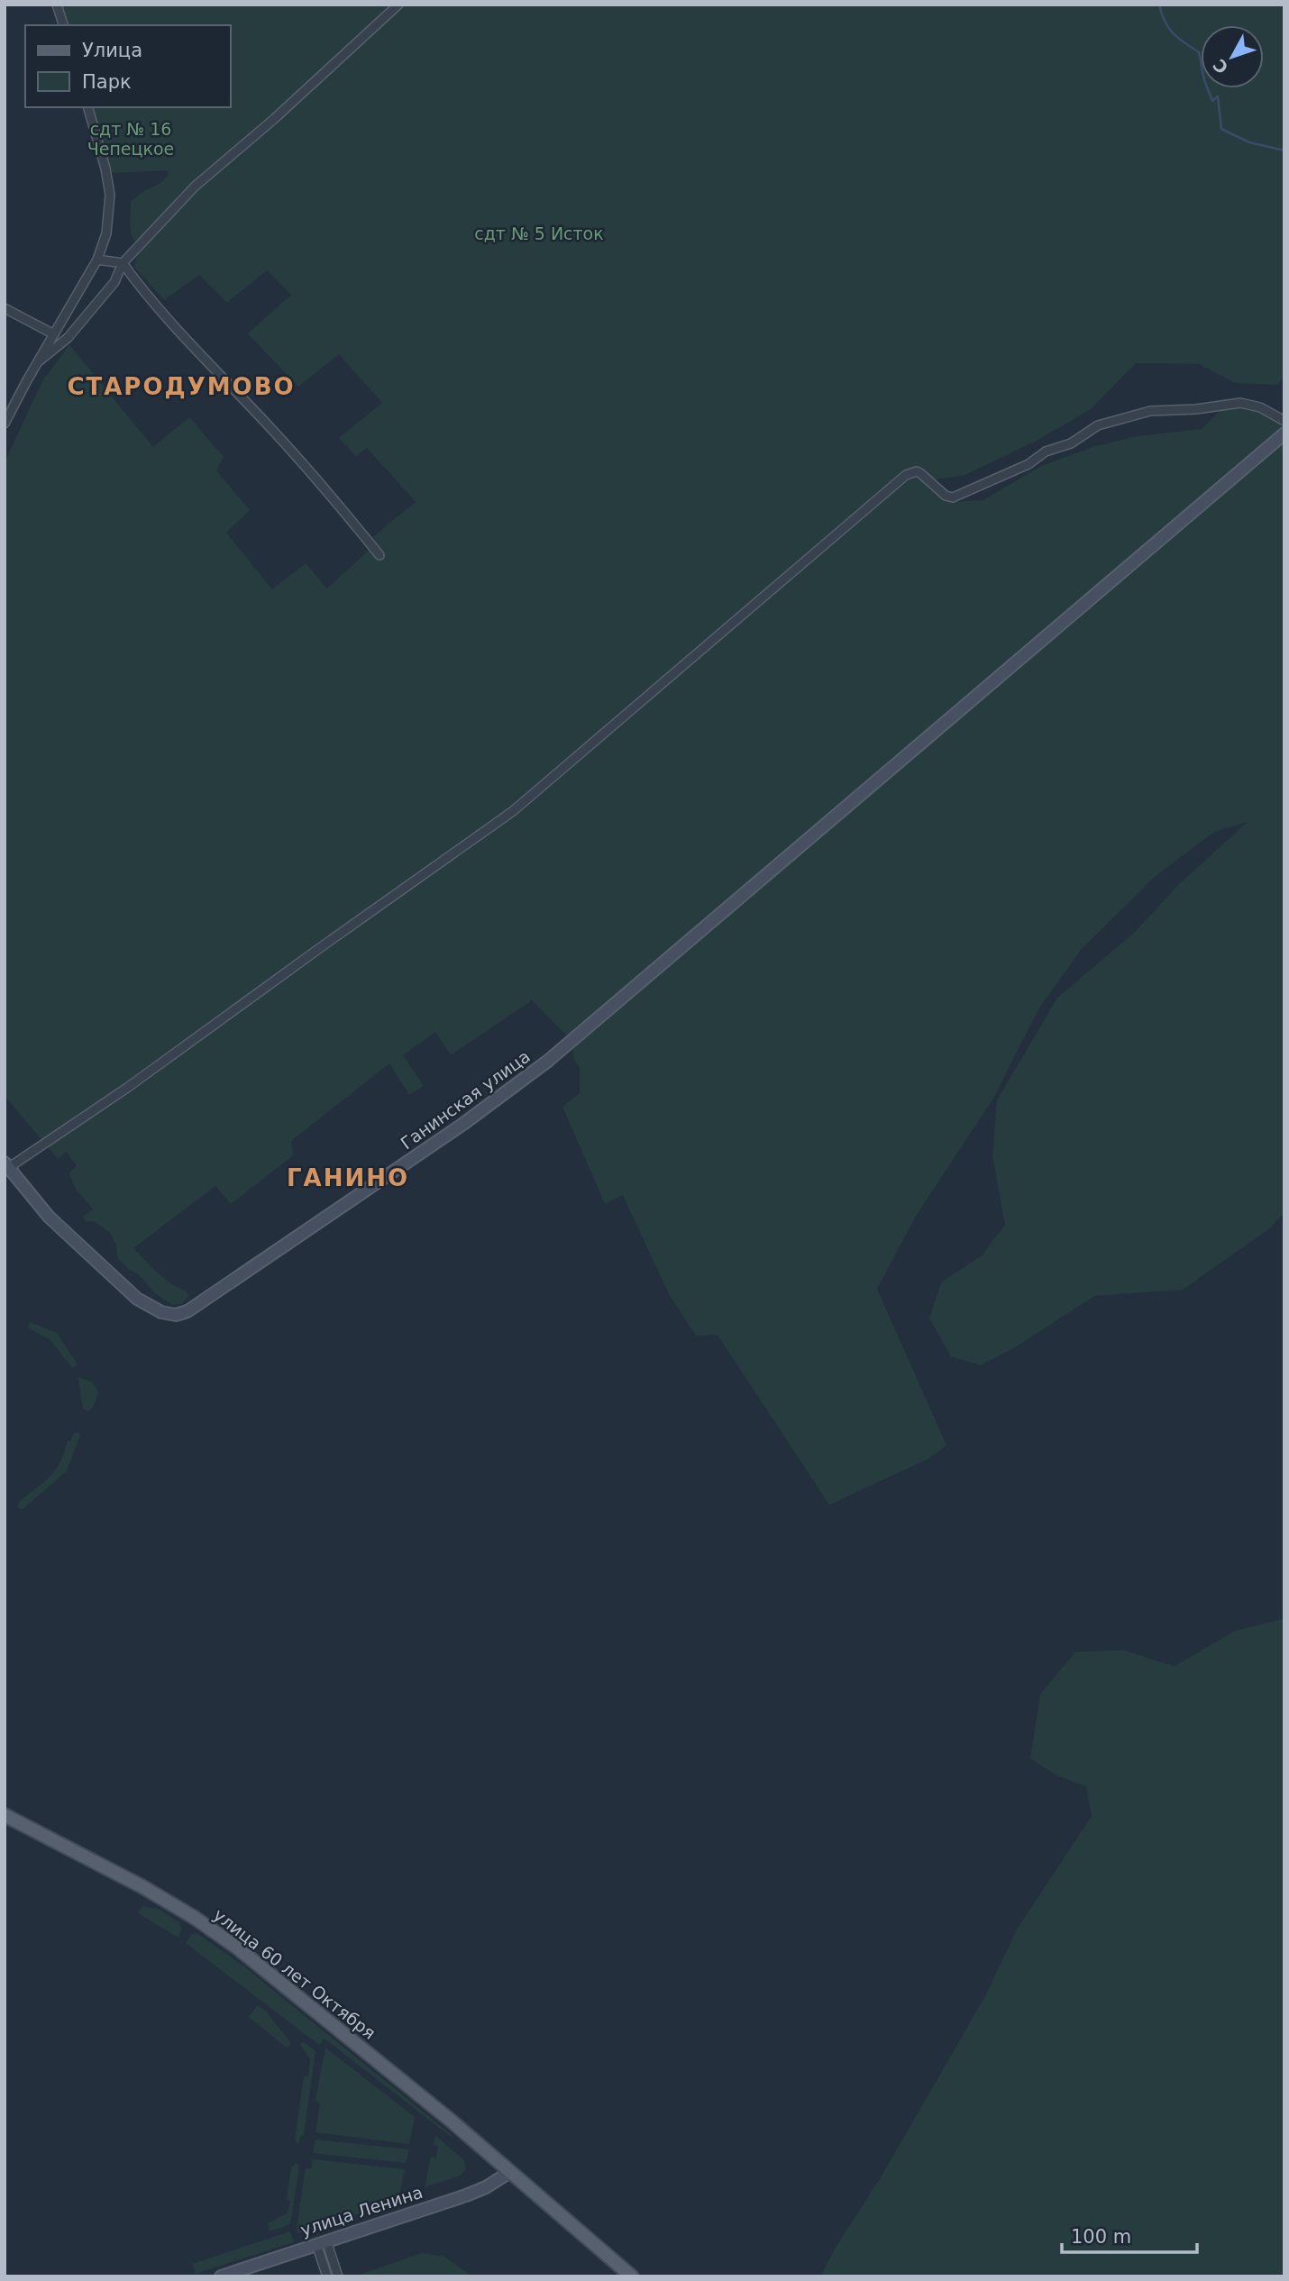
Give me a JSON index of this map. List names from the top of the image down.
{
  "streets": {
    "main road": ["улица 60 лет Октября"],
    "street": ["Ганинская улица", "улица Ленина"]
  },
  "crossings": [
    ["улица 60 лет Октября", "улица Ленина"]
  ],
  "districts": ["СТАРОДУМОВО", "ГАНИНО"],
  "parks": ["сдт № 16 Чепецкое", "сдт № 5 Исток"],
  "legend": ["Улица", "Парк"],
  "scale_bar": "100 m",
  "north": "bottom left"
}
